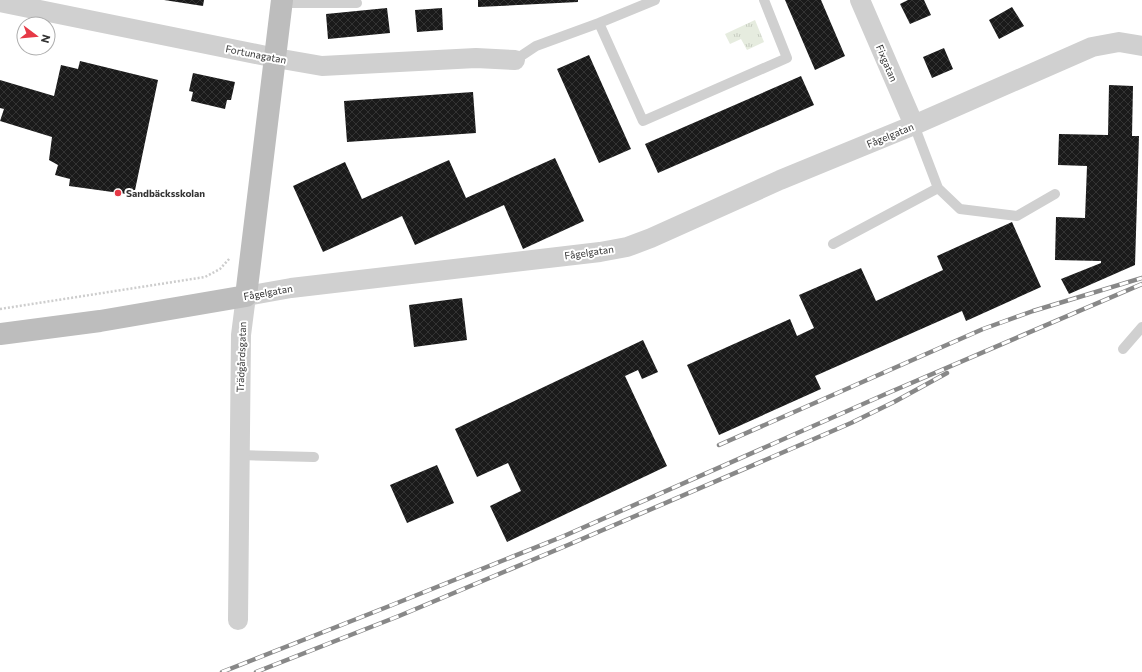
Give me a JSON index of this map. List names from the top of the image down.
{
  "streets": {
    "street": [
      "Fortunagatan",
      "Fixgatan",
      "Fågelgatan",
      "Trädgårdsgatan"
    ]
  },
  "crossings": [
    ["Fortunagatan", "Trädgårdsgatan"],
    ["Fixgatan", "Fågelgatan"],
    ["Fågelgatan", "Trädgårdsgatan"]
  ],
  "places": ["Sandbäcksskolan"],
  "north": "right"
}
